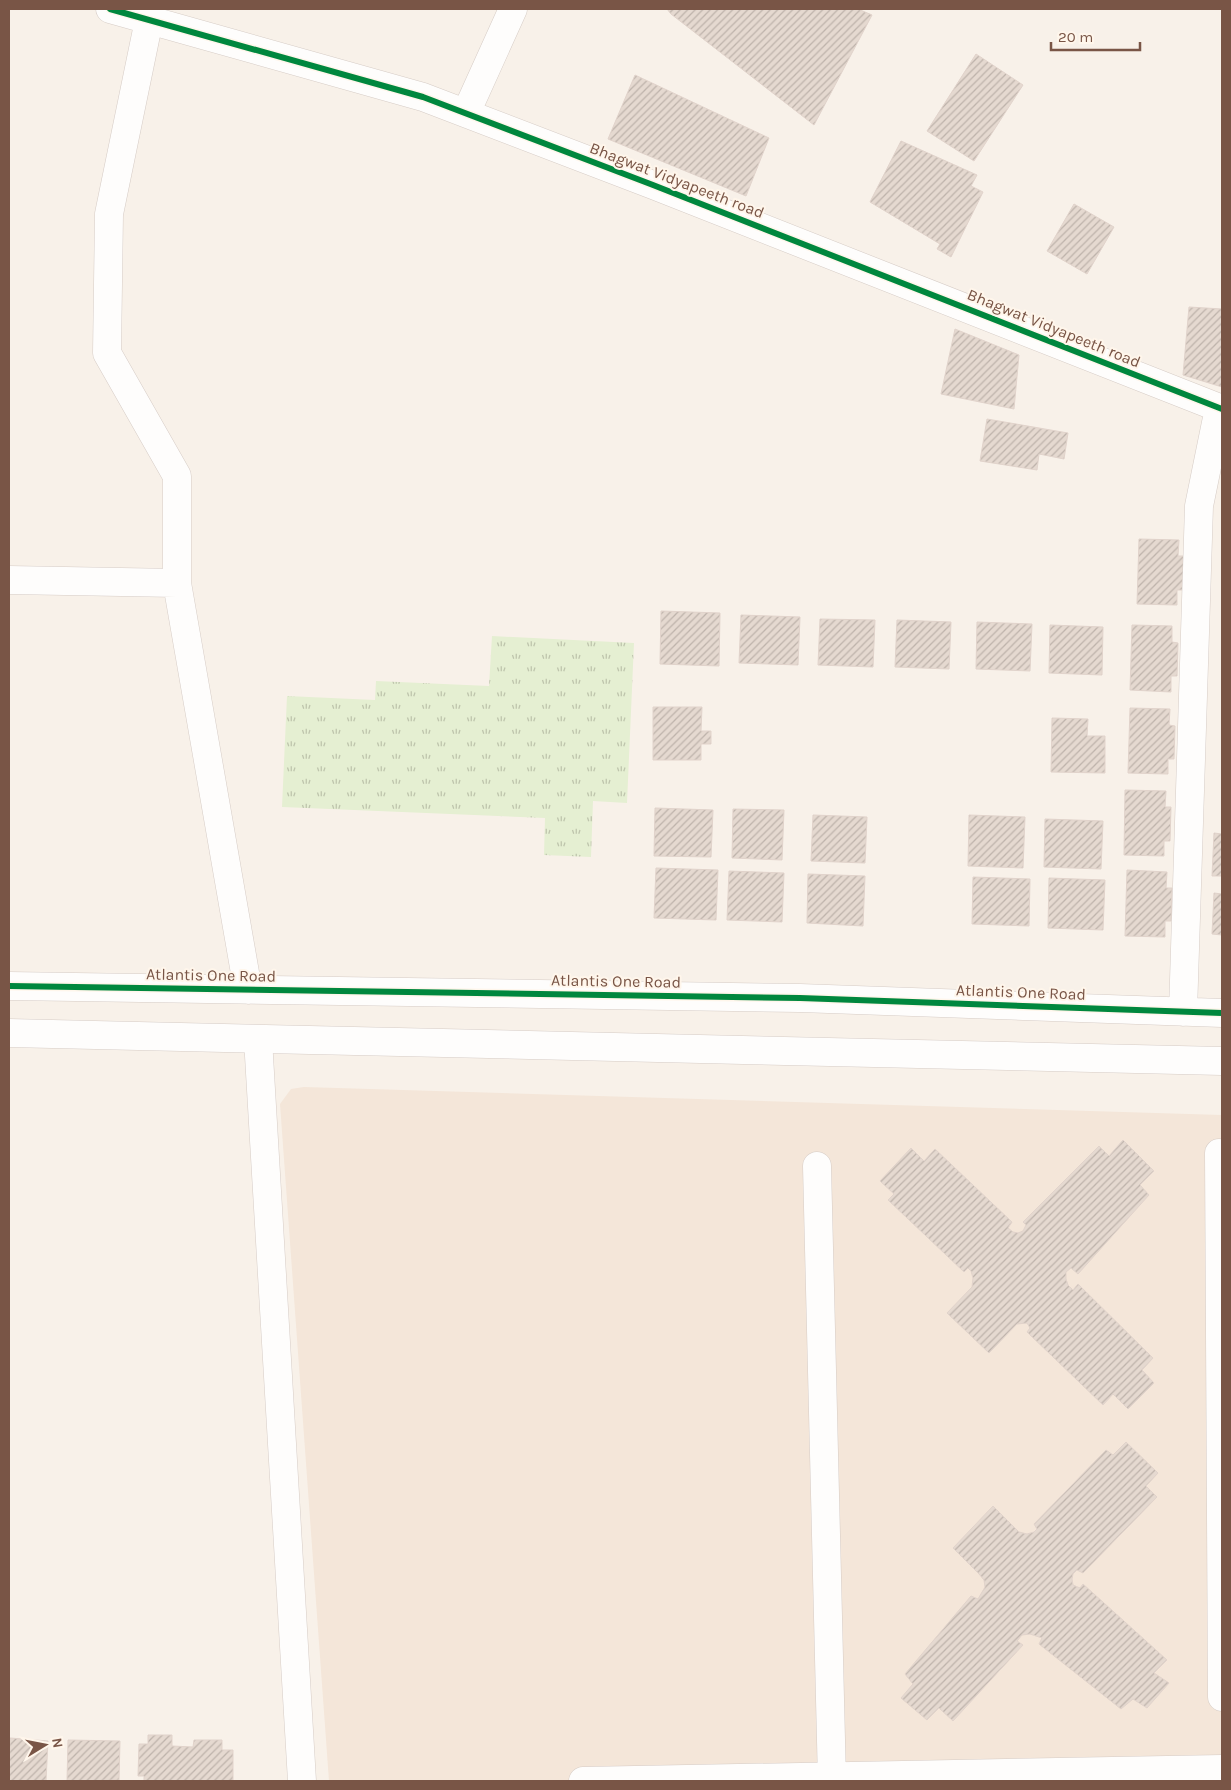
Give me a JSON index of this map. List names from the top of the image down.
{
  "streets": {
    "street": ["Bhagwat Vidyapeeth road", "Atlantis One Road"]
  },
  "scale_bar": "20 m",
  "north": "right"
}
